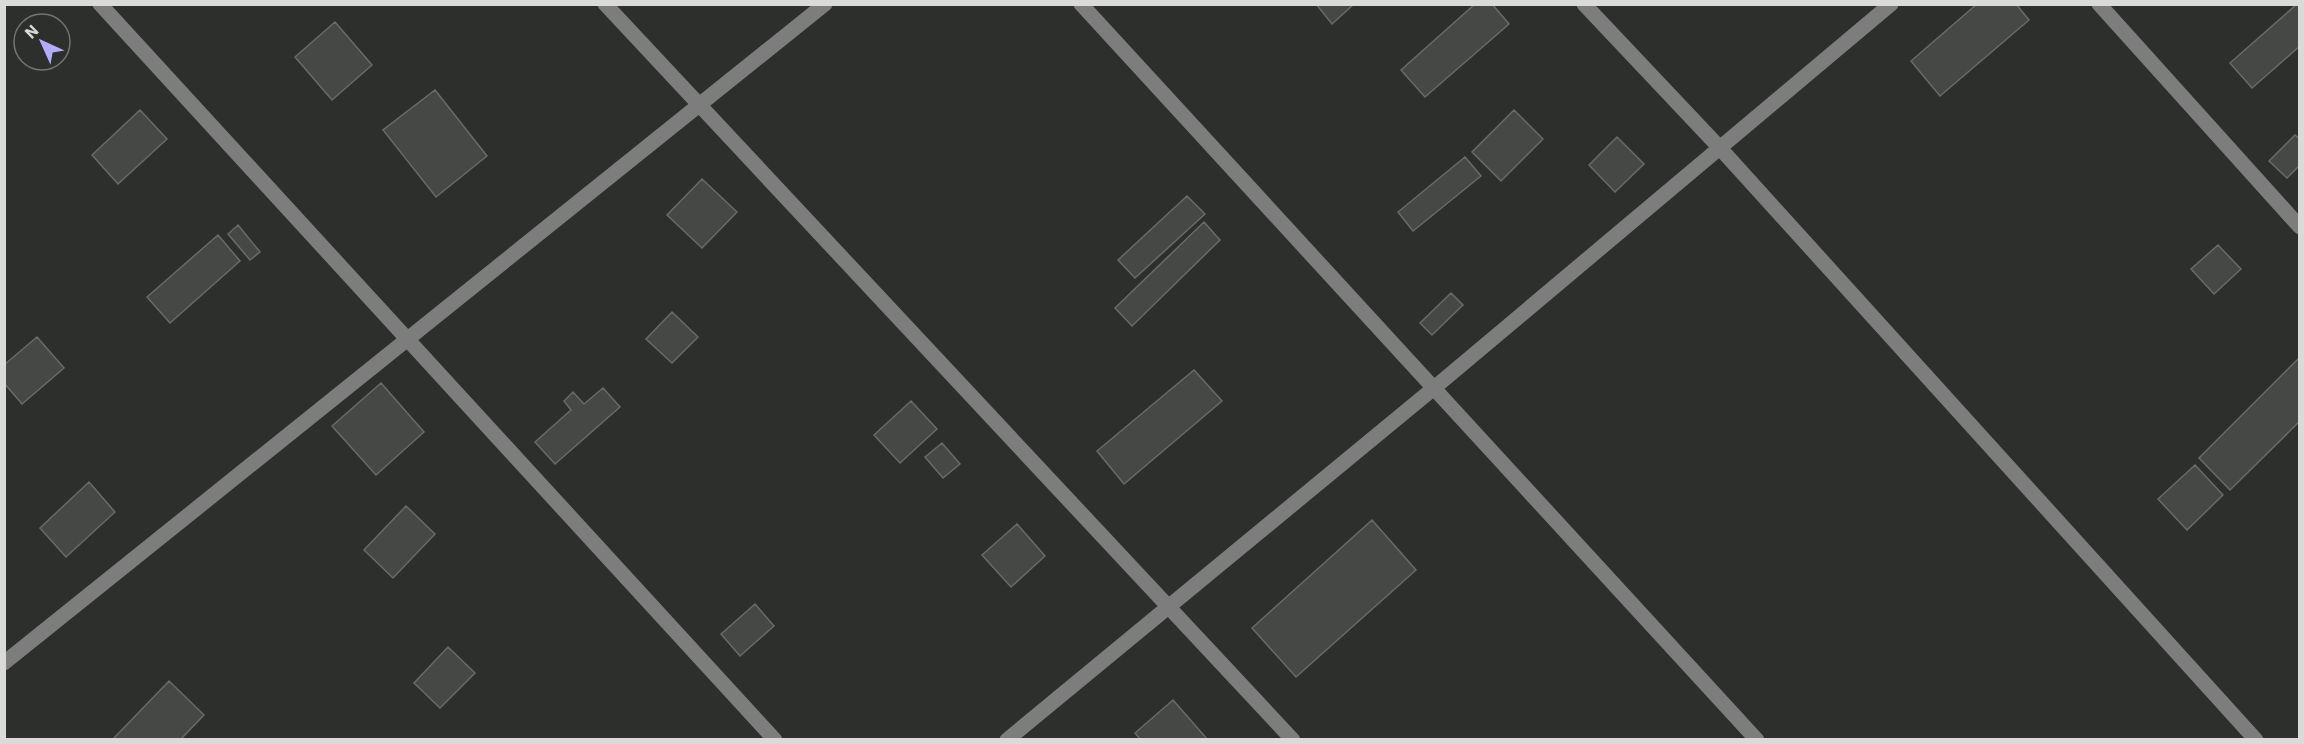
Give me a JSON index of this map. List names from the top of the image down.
{
  "north": "top left"
}
